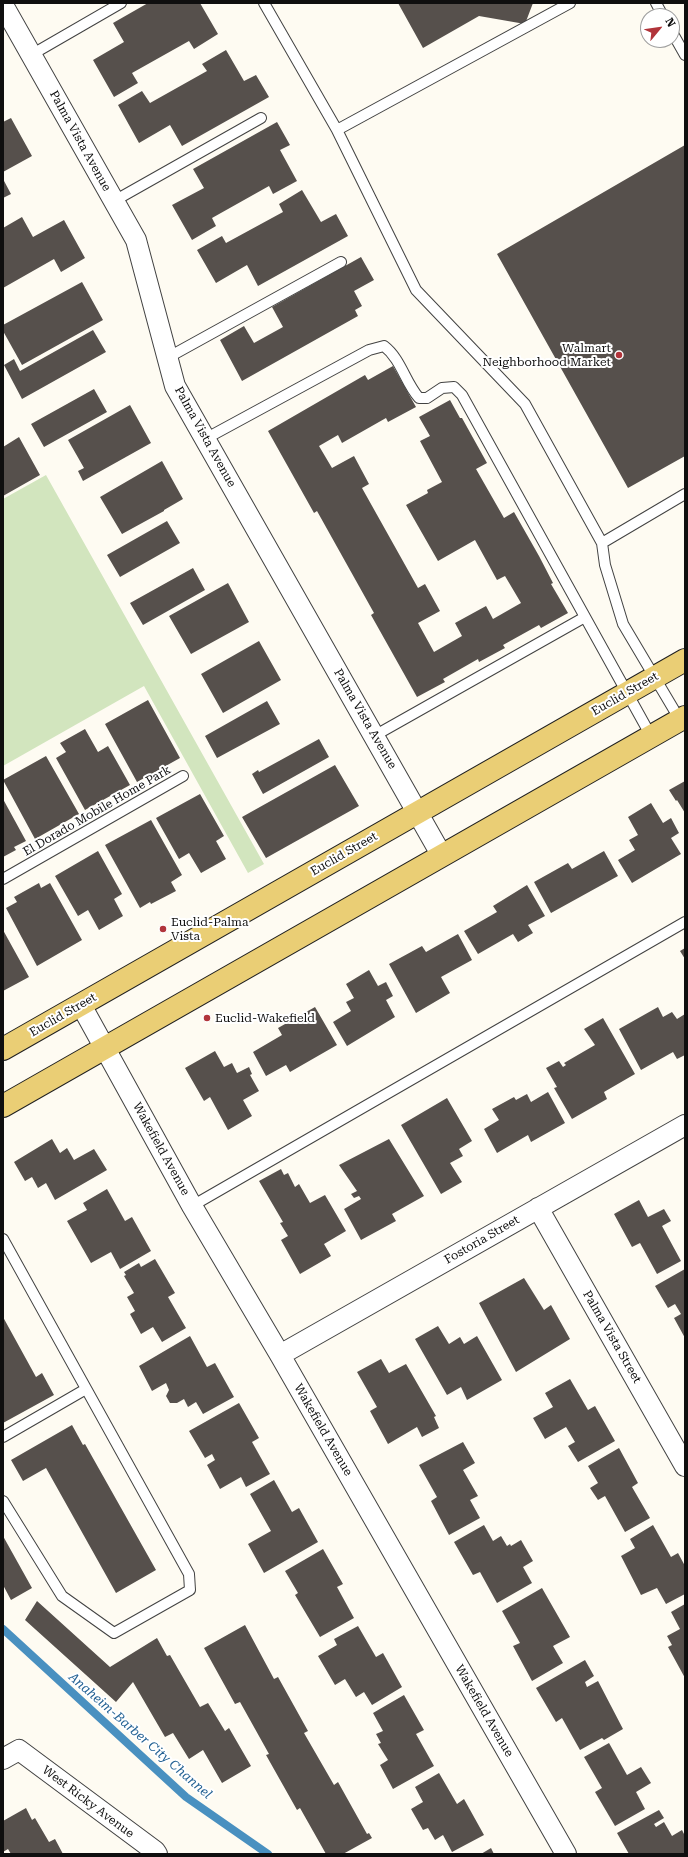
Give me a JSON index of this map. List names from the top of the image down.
{
  "streets": {
    "main road": ["Euclid Street"],
    "street": [
      "Palma Vista Avenue",
      "Wakefield Avenue",
      "Fostoria Street",
      "Palma Vista Street",
      "West Ricky Avenue"
    ],
    "lane": ["El Dorado Mobile Home Park"]
  },
  "crossings": [
    ["Palma Vista Avenue", "Euclid Street"],
    ["Euclid Street", "Wakefield Avenue"],
    ["Wakefield Avenue", "Fostoria Street"],
    ["Fostoria Street", "Palma Vista Street"]
  ],
  "water": ["Anaheim-Barber City Channel"],
  "places": ["Walmart Neighborhood Market", "Euclid-Palma Vista", "Euclid-Wakefield"],
  "north": "top right"
}
